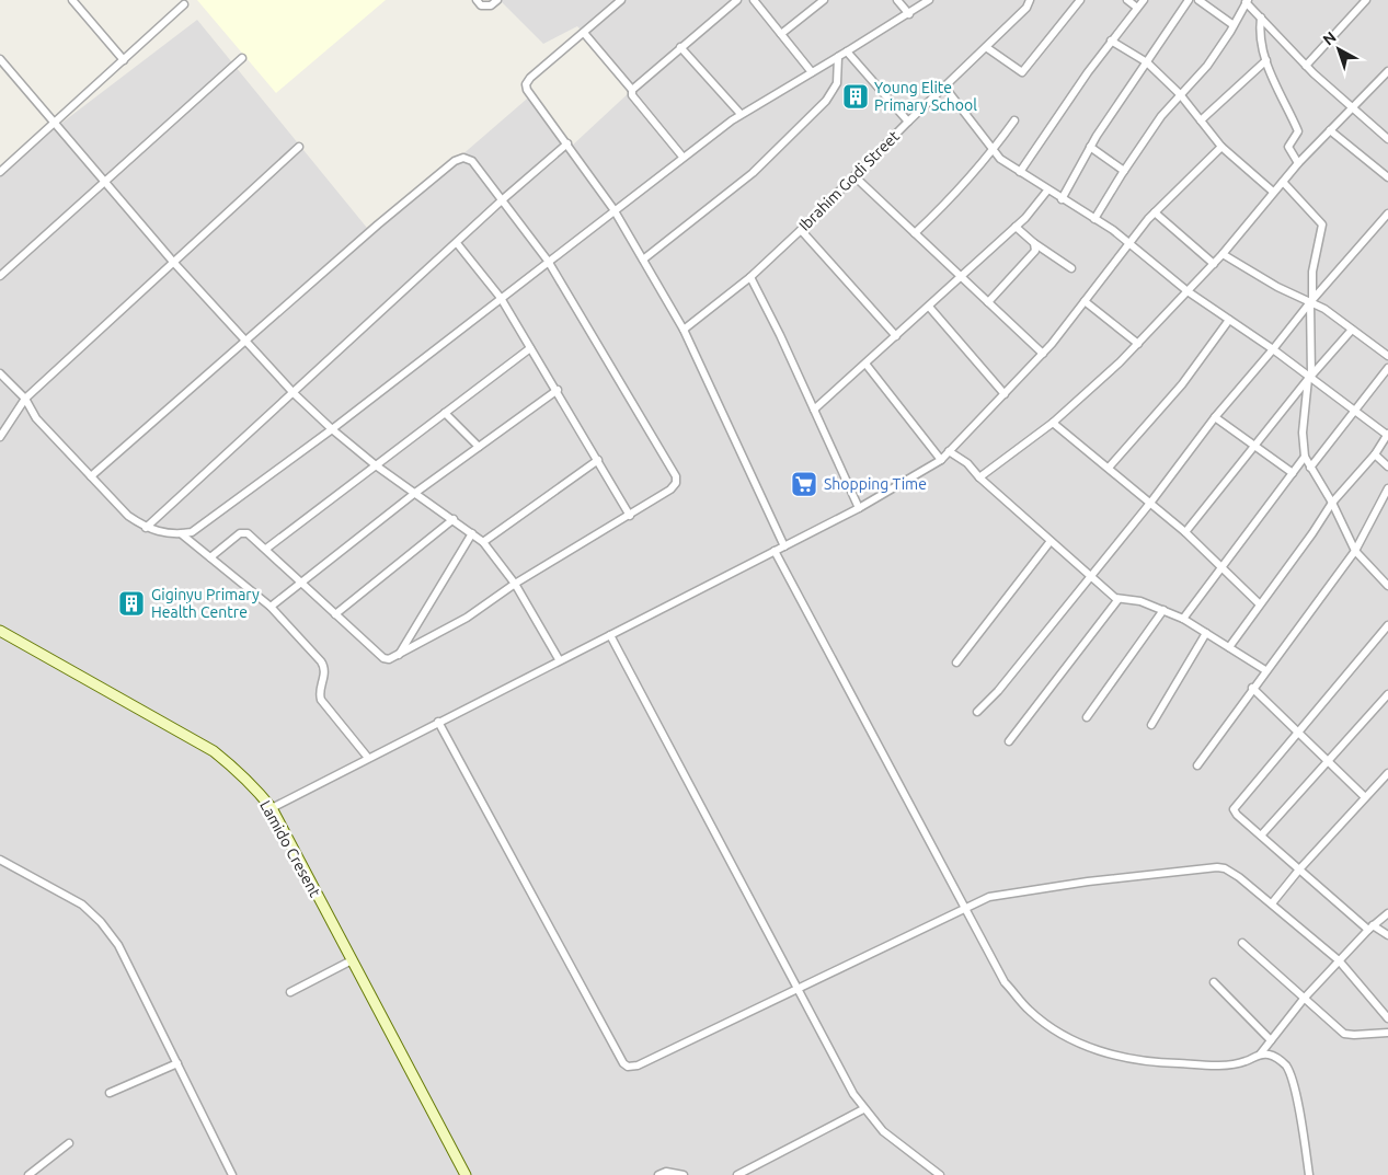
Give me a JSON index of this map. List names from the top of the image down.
{
  "streets": {
    "street": ["Ibrahim Godi Street", "Lamido Cresent"]
  },
  "places": {
    "building": ["Young Elite Primary School", "Giginyu Primary Health Centre"],
    "supermarket": ["Shopping Time"]
  },
  "north": "top left"
}
